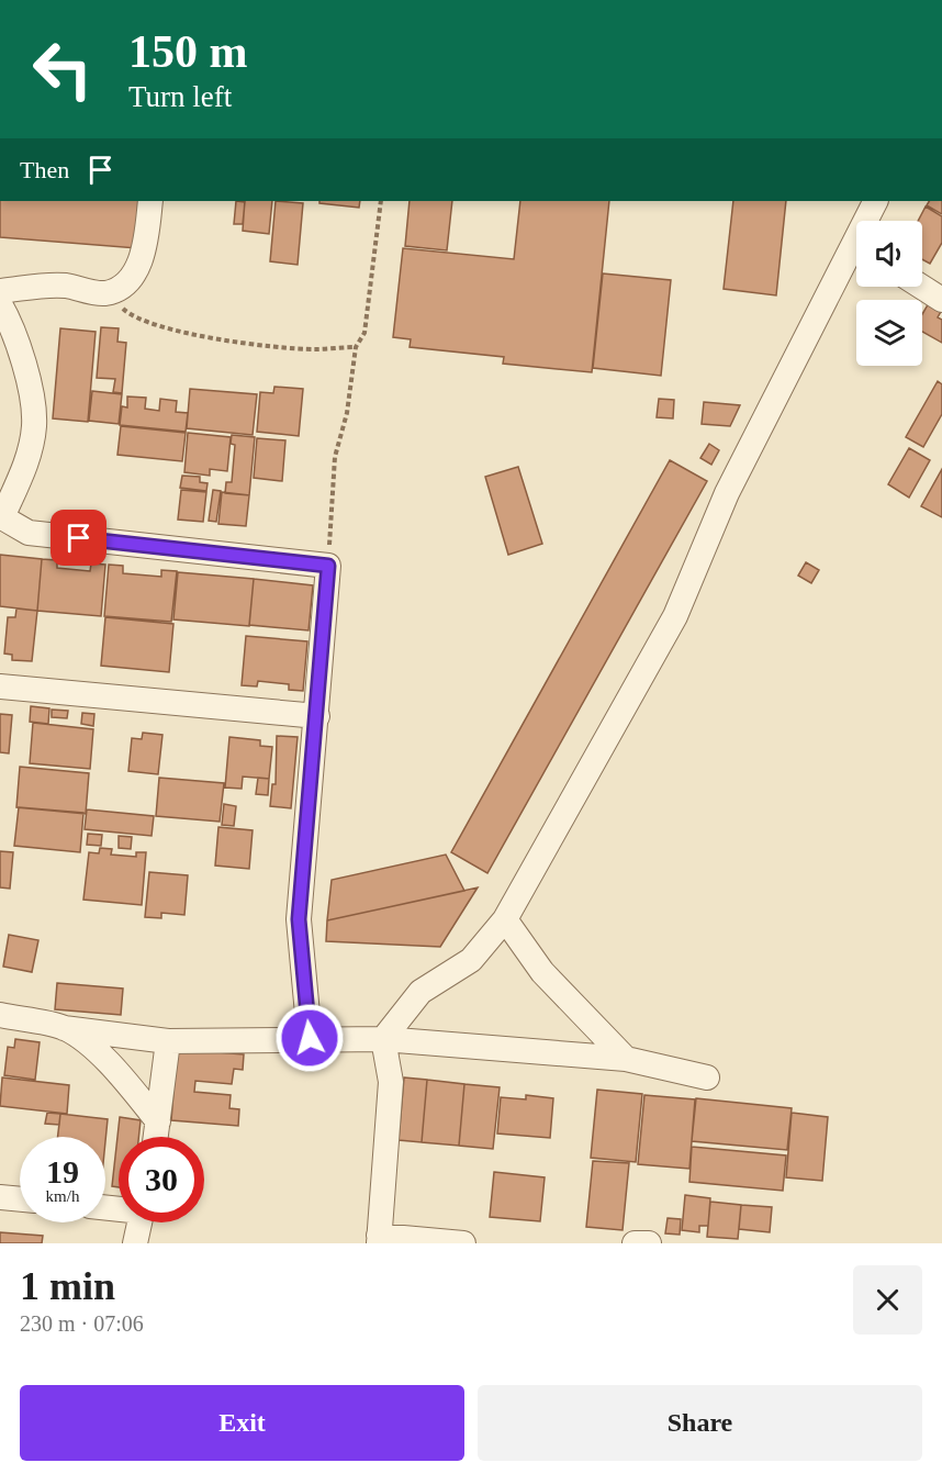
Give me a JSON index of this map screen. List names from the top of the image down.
{
  "page": {
    "turn": ["150 m", "Turn left"],
    "then": "Then",
    "speed": "19 km/h",
    "limit": "30",
    "heading": ["1 min", "230 m · 07:06"],
    "buttons": ["Exit", "Share"]
  }
}
